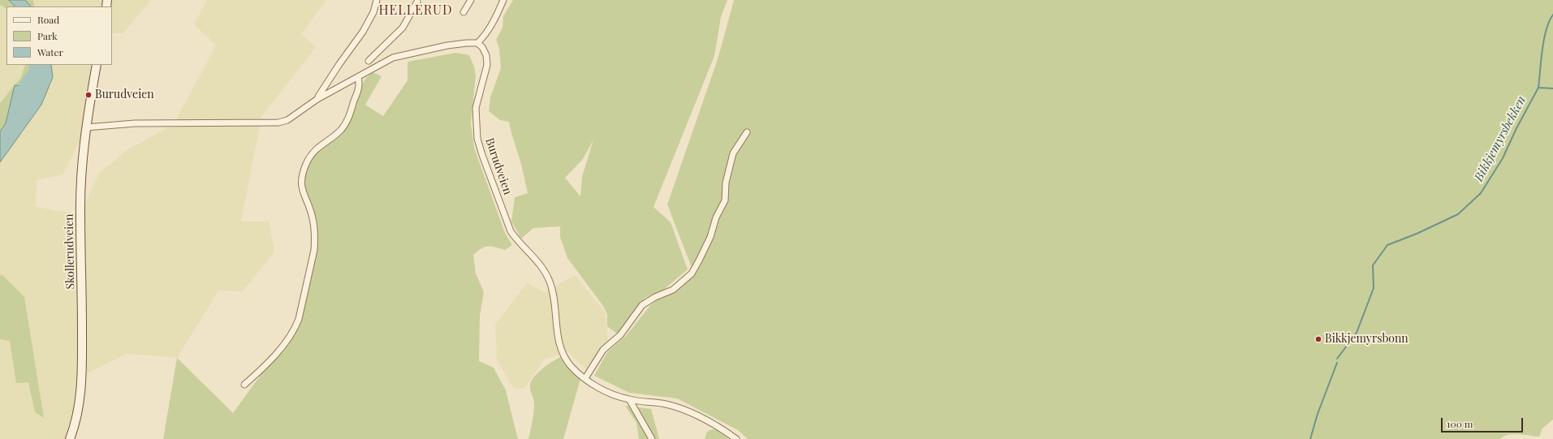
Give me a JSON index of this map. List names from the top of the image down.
{
  "streets": {
    "street": ["Burudveien", "Skollerudveien"]
  },
  "districts": ["HELLERUD"],
  "water": ["Bikkjemyrsbekken"],
  "places": ["Burudveien", "Bikkjemyrsbonn"],
  "legend": ["Road", "Park", "Water"],
  "scale_bar": "100 m"
}
